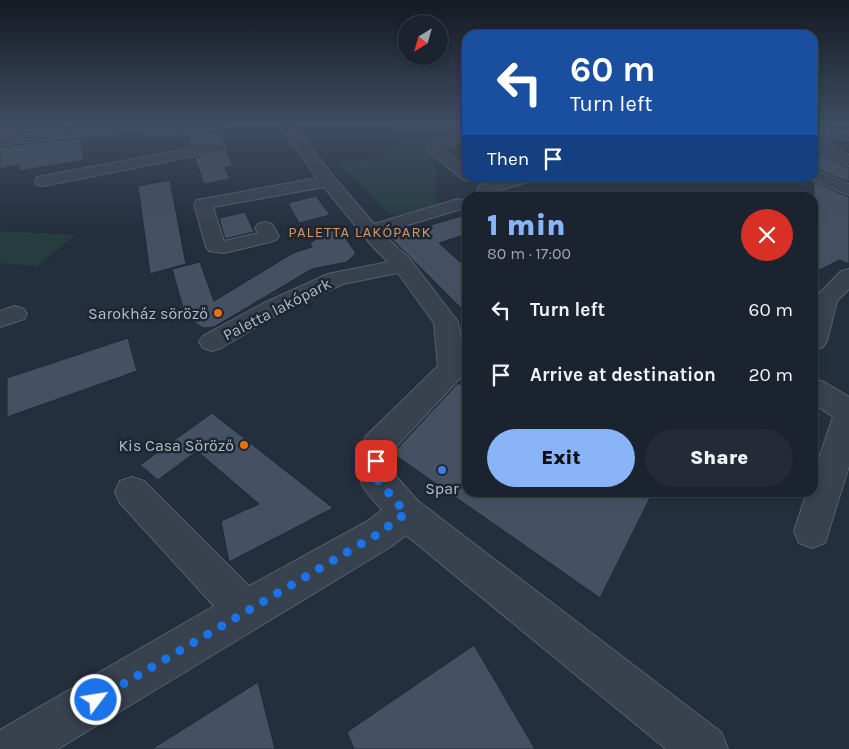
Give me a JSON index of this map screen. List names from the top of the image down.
{
  "streets": {
    "street": ["Paletta lakópark"]
  },
  "districts": ["PALETTA LAKÓPARK"],
  "places": ["Sarokház söröző", "Kis Casa Söröző", "Spar"],
  "north": "bottom left",
  "page": {
    "turn": ["60 m", "Turn left"],
    "then": "Then",
    "heading": ["1 min", "80 m · 17:00"],
    "list": [
      {
        "name": "Turn left",
        "value": "60 m"
      },
      {
        "name": "Arrive at destination",
        "value": "20 m"
      }
    ],
    "buttons": ["Exit", "Share"]
  }
}
